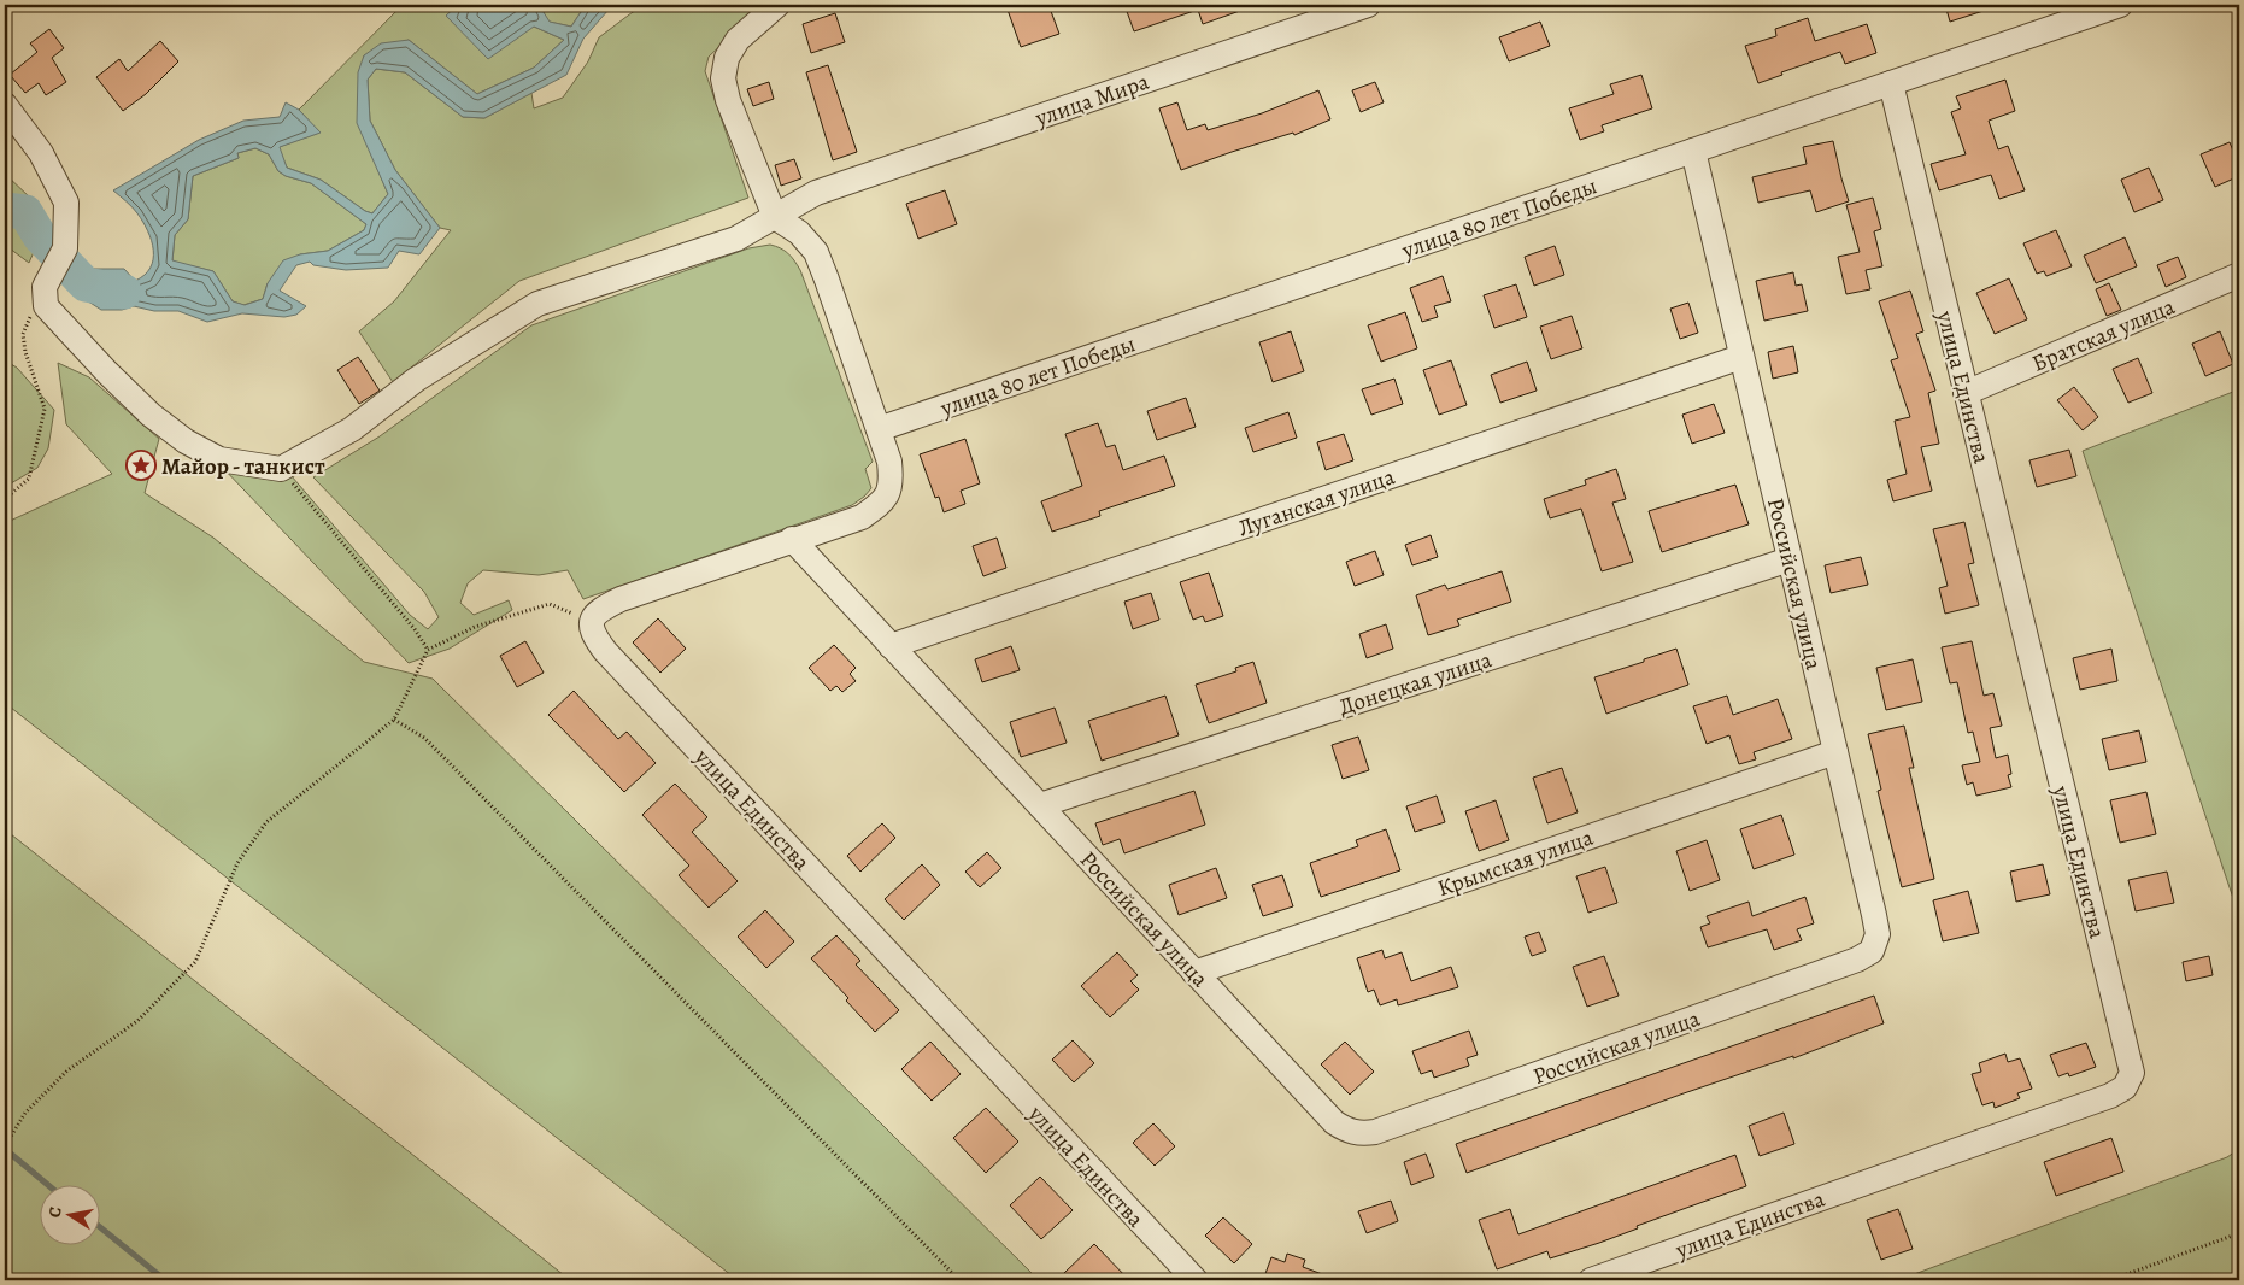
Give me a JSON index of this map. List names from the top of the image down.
{
  "streets": {
    "street": [
      "улица Мира",
      "улица 80 лет Победы",
      "Братская улица",
      "улица Единства",
      "Луганская улица",
      "Российская улица",
      "Донецкая улица",
      "Крымская улица"
    ]
  },
  "crossings": [
    ["улица 80 лет Победы", "улица Единства"],
    ["улица 80 лет Победы", "Российская улица"],
    ["Братская улица", "улица Единства"],
    ["Луганская улица", "Российская улица"],
    ["Российская улица", "Донецкая улица"],
    ["Российская улица", "Крымская улица"]
  ],
  "places": {
    "place": ["Майор - танкист"]
  },
  "north": "left"
}
